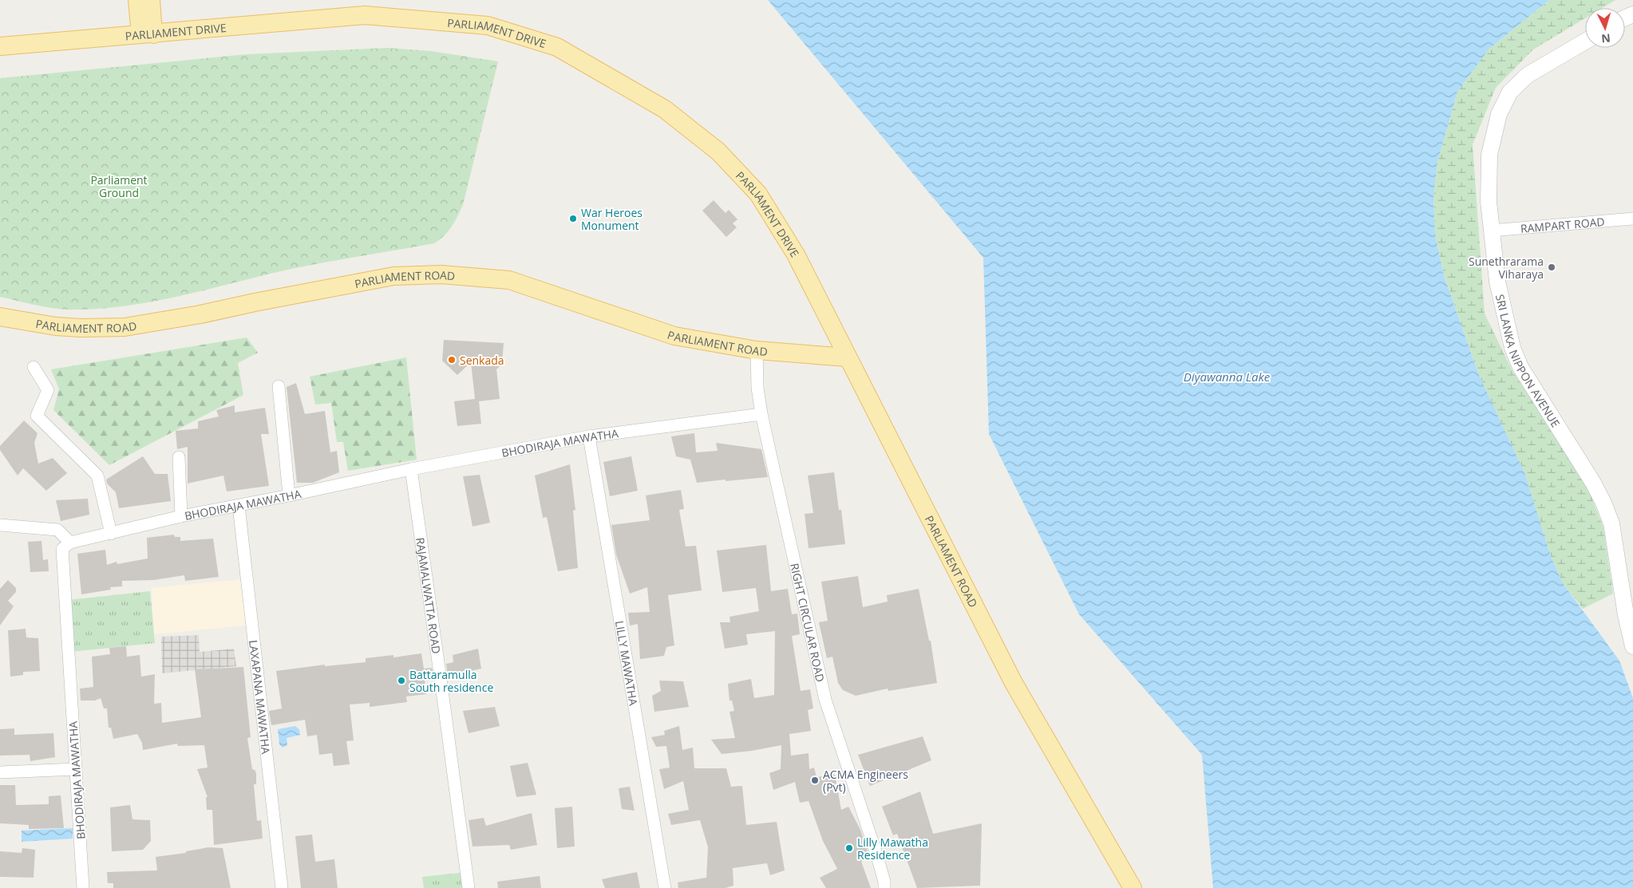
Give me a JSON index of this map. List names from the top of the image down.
{
  "streets": {
    "main road": ["PARLIAMENT DRIVE", "PARLIAMENT ROAD"],
    "street": [
      "RAMPART ROAD",
      "SRI LANKA NIPPON AVENUE",
      "BHODIRAJA MAWATHA",
      "RAJAMALWATTA ROAD",
      "RIGHT CIRCULAR ROAD",
      "LILLY MAWATHA",
      "LAXAPANA MAWATHA"
    ]
  },
  "crossings": [
    ["PARLIAMENT DRIVE", "PARLIAMENT ROAD"],
    ["RAMPART ROAD", "SRI LANKA NIPPON AVENUE"],
    ["PARLIAMENT ROAD", "RIGHT CIRCULAR ROAD"],
    ["BHODIRAJA MAWATHA", "RAJAMALWATTA ROAD"],
    ["BHODIRAJA MAWATHA", "RIGHT CIRCULAR ROAD"],
    ["BHODIRAJA MAWATHA", "LILLY MAWATHA"],
    ["BHODIRAJA MAWATHA", "LAXAPANA MAWATHA"]
  ],
  "water": ["Diyawanna Lake"],
  "parks": ["Parliament Ground"],
  "places": [
    "War Heroes Monument",
    "Sunethrarama Viharaya",
    "Senkada",
    "Battaramulla South residence",
    "ACMA Engineers (Pvt)",
    "Lilly Mawatha Residence"
  ],
  "north": "bottom"
}
